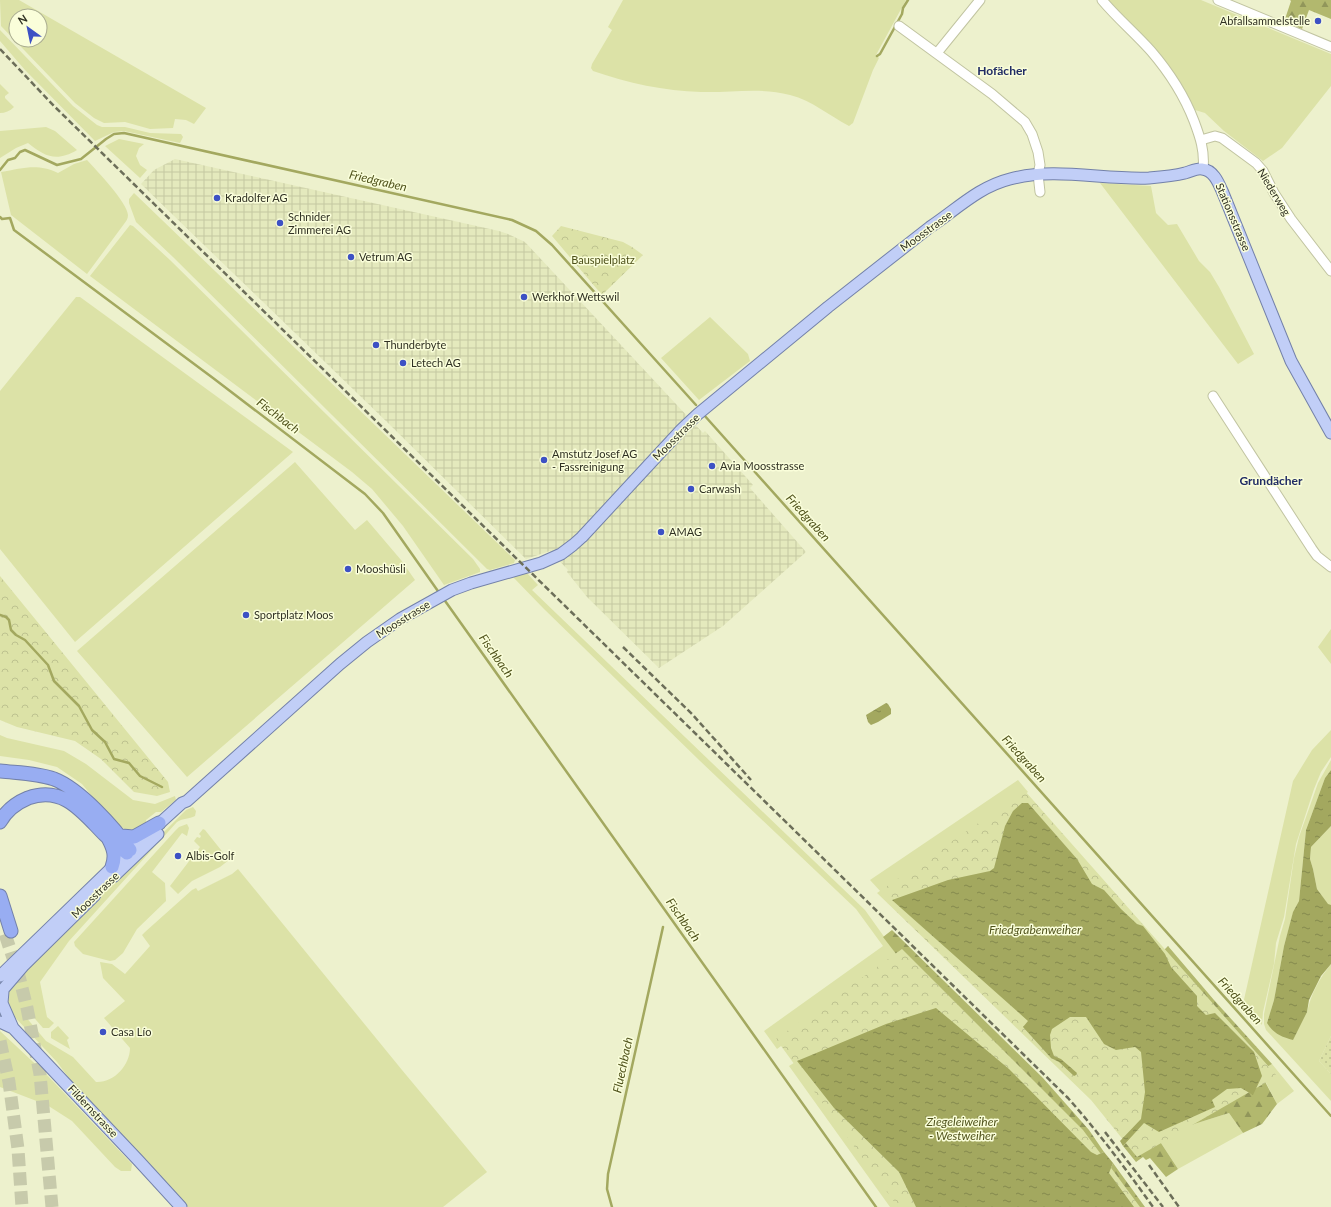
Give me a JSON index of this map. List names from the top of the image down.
{
  "streets": {
    "main road": ["Stationsstrasse", "Moosstrasse", "Fildernstrasse"],
    "street": ["Niederweg"]
  },
  "crossings": [
    ["Stationsstrasse", "Moosstrasse"]
  ],
  "districts": ["Hofächer", "Grundächer"],
  "water": [
    "Friedgraben",
    "Fischbach",
    "Friedgrabenweiher",
    "Fluechbach",
    "Ziegeleiweiher - Westweiher"
  ],
  "parks": ["Bauspielplatz"],
  "places": [
    "Abfallsammelstelle",
    "Kradolfer AG",
    "Schnider Zimmerei AG",
    "Vetrum AG",
    "Werkhof Wettswil",
    "Thunderbyte",
    "Letech AG",
    "Amstutz Josef AG - Fassreinigung",
    "Avia Moosstrasse",
    "Carwash",
    "AMAG",
    "Mooshüsli",
    "Sportplatz Moos",
    "Albis-Golf",
    "Casa Lío"
  ],
  "north": "top left"
}
